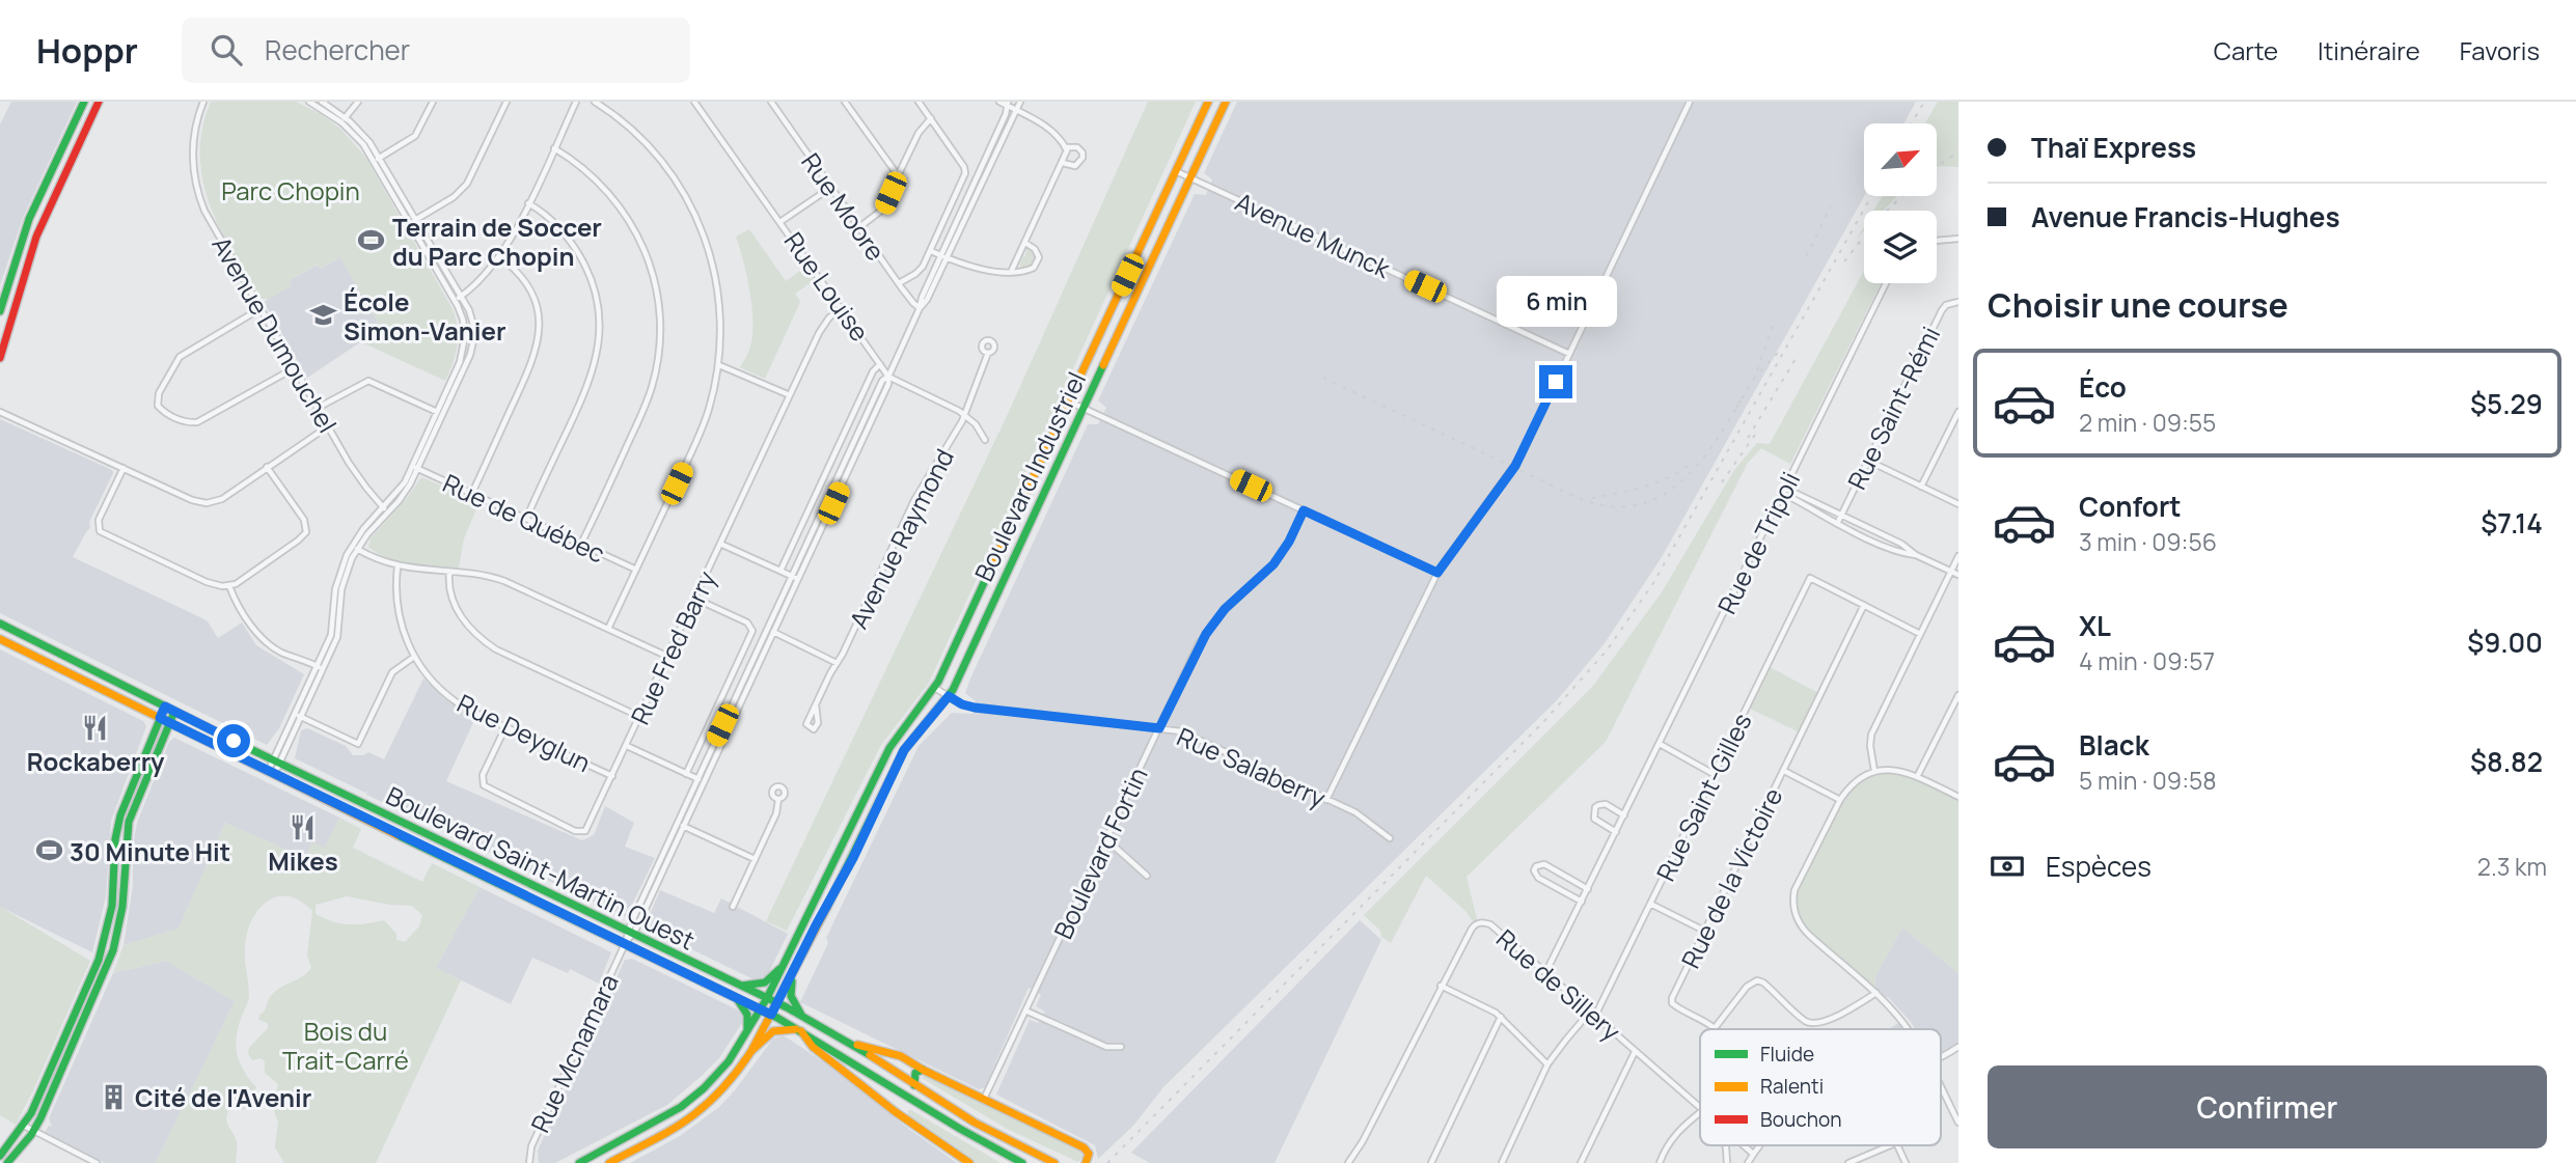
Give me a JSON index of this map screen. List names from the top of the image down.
{
  "streets": {
    "street": [
      "Rue Moore",
      "Avenue Munck",
      "Rue Louise",
      "Avenue Dumouchel",
      "Rue Saint-Rémi",
      "Boulevard Industriel",
      "Rue de Québec",
      "Avenue Raymond",
      "Rue de Tripoli",
      "Rue Fred Barry",
      "Rue Deyglun",
      "Rue Salaberry",
      "Rue Saint-Gilles",
      "Boulevard Fortin",
      "Boulevard Saint-Martin Ouest",
      "Rue de la Victoire",
      "Rue de Sillery",
      "Rue Mcnamara"
    ]
  },
  "crossings": [
    ["Avenue Munck", "Boulevard Industriel"],
    ["Rue Louise", "Rue Fred Barry"],
    ["Boulevard Industriel", "Rue Salaberry"],
    ["Boulevard Industriel", "Boulevard Saint-Martin Ouest"],
    ["Rue de Tripoli", "Rue de Sillery"],
    ["Rue Fred Barry", "Rue Deyglun"],
    ["Rue Salaberry", "Boulevard Fortin"],
    ["Rue Saint-Gilles", "Rue de la Victoire"],
    ["Rue Saint-Gilles", "Rue de Sillery"],
    ["Boulevard Saint-Martin Ouest", "Rue Mcnamara"]
  ],
  "parks": ["Parc Chopin", "Bois du Trait-Carré"],
  "places": {
    "sports": ["Terrain de Soccer du Parc Chopin", "30 Minute Hit"],
    "school or university": ["École Simon-Vanier"],
    "restaurant": ["Rockaberry", "Mikes"],
    "building": ["Cité de l'Avenir"]
  },
  "legend": ["Fluide", "Ralenti", "Bouchon"],
  "north": "top right",
  "page": {
    "header": "Hoppr",
    "search": "Rechercher",
    "nav": ["Carte", "Itinéraire", "Favoris"],
    "banner": ["Thaï Express", "Avenue Francis-Hughes"],
    "heading": "Choisir une course",
    "bubble": "6 min",
    "list": [
      {
        "name": "Éco",
        "note": "2 min · 09:55",
        "value": "$5.29"
      },
      {
        "name": "Confort",
        "note": "3 min · 09:56",
        "value": "$7.14"
      },
      {
        "name": "XL",
        "note": "4 min · 09:57",
        "value": "$9.00"
      },
      {
        "name": "Black",
        "note": "5 min · 09:58",
        "value": "$8.82"
      }
    ],
    "pay": ["Espèces", "2.3 km"],
    "buttons": "Confirmer"
  }
}
